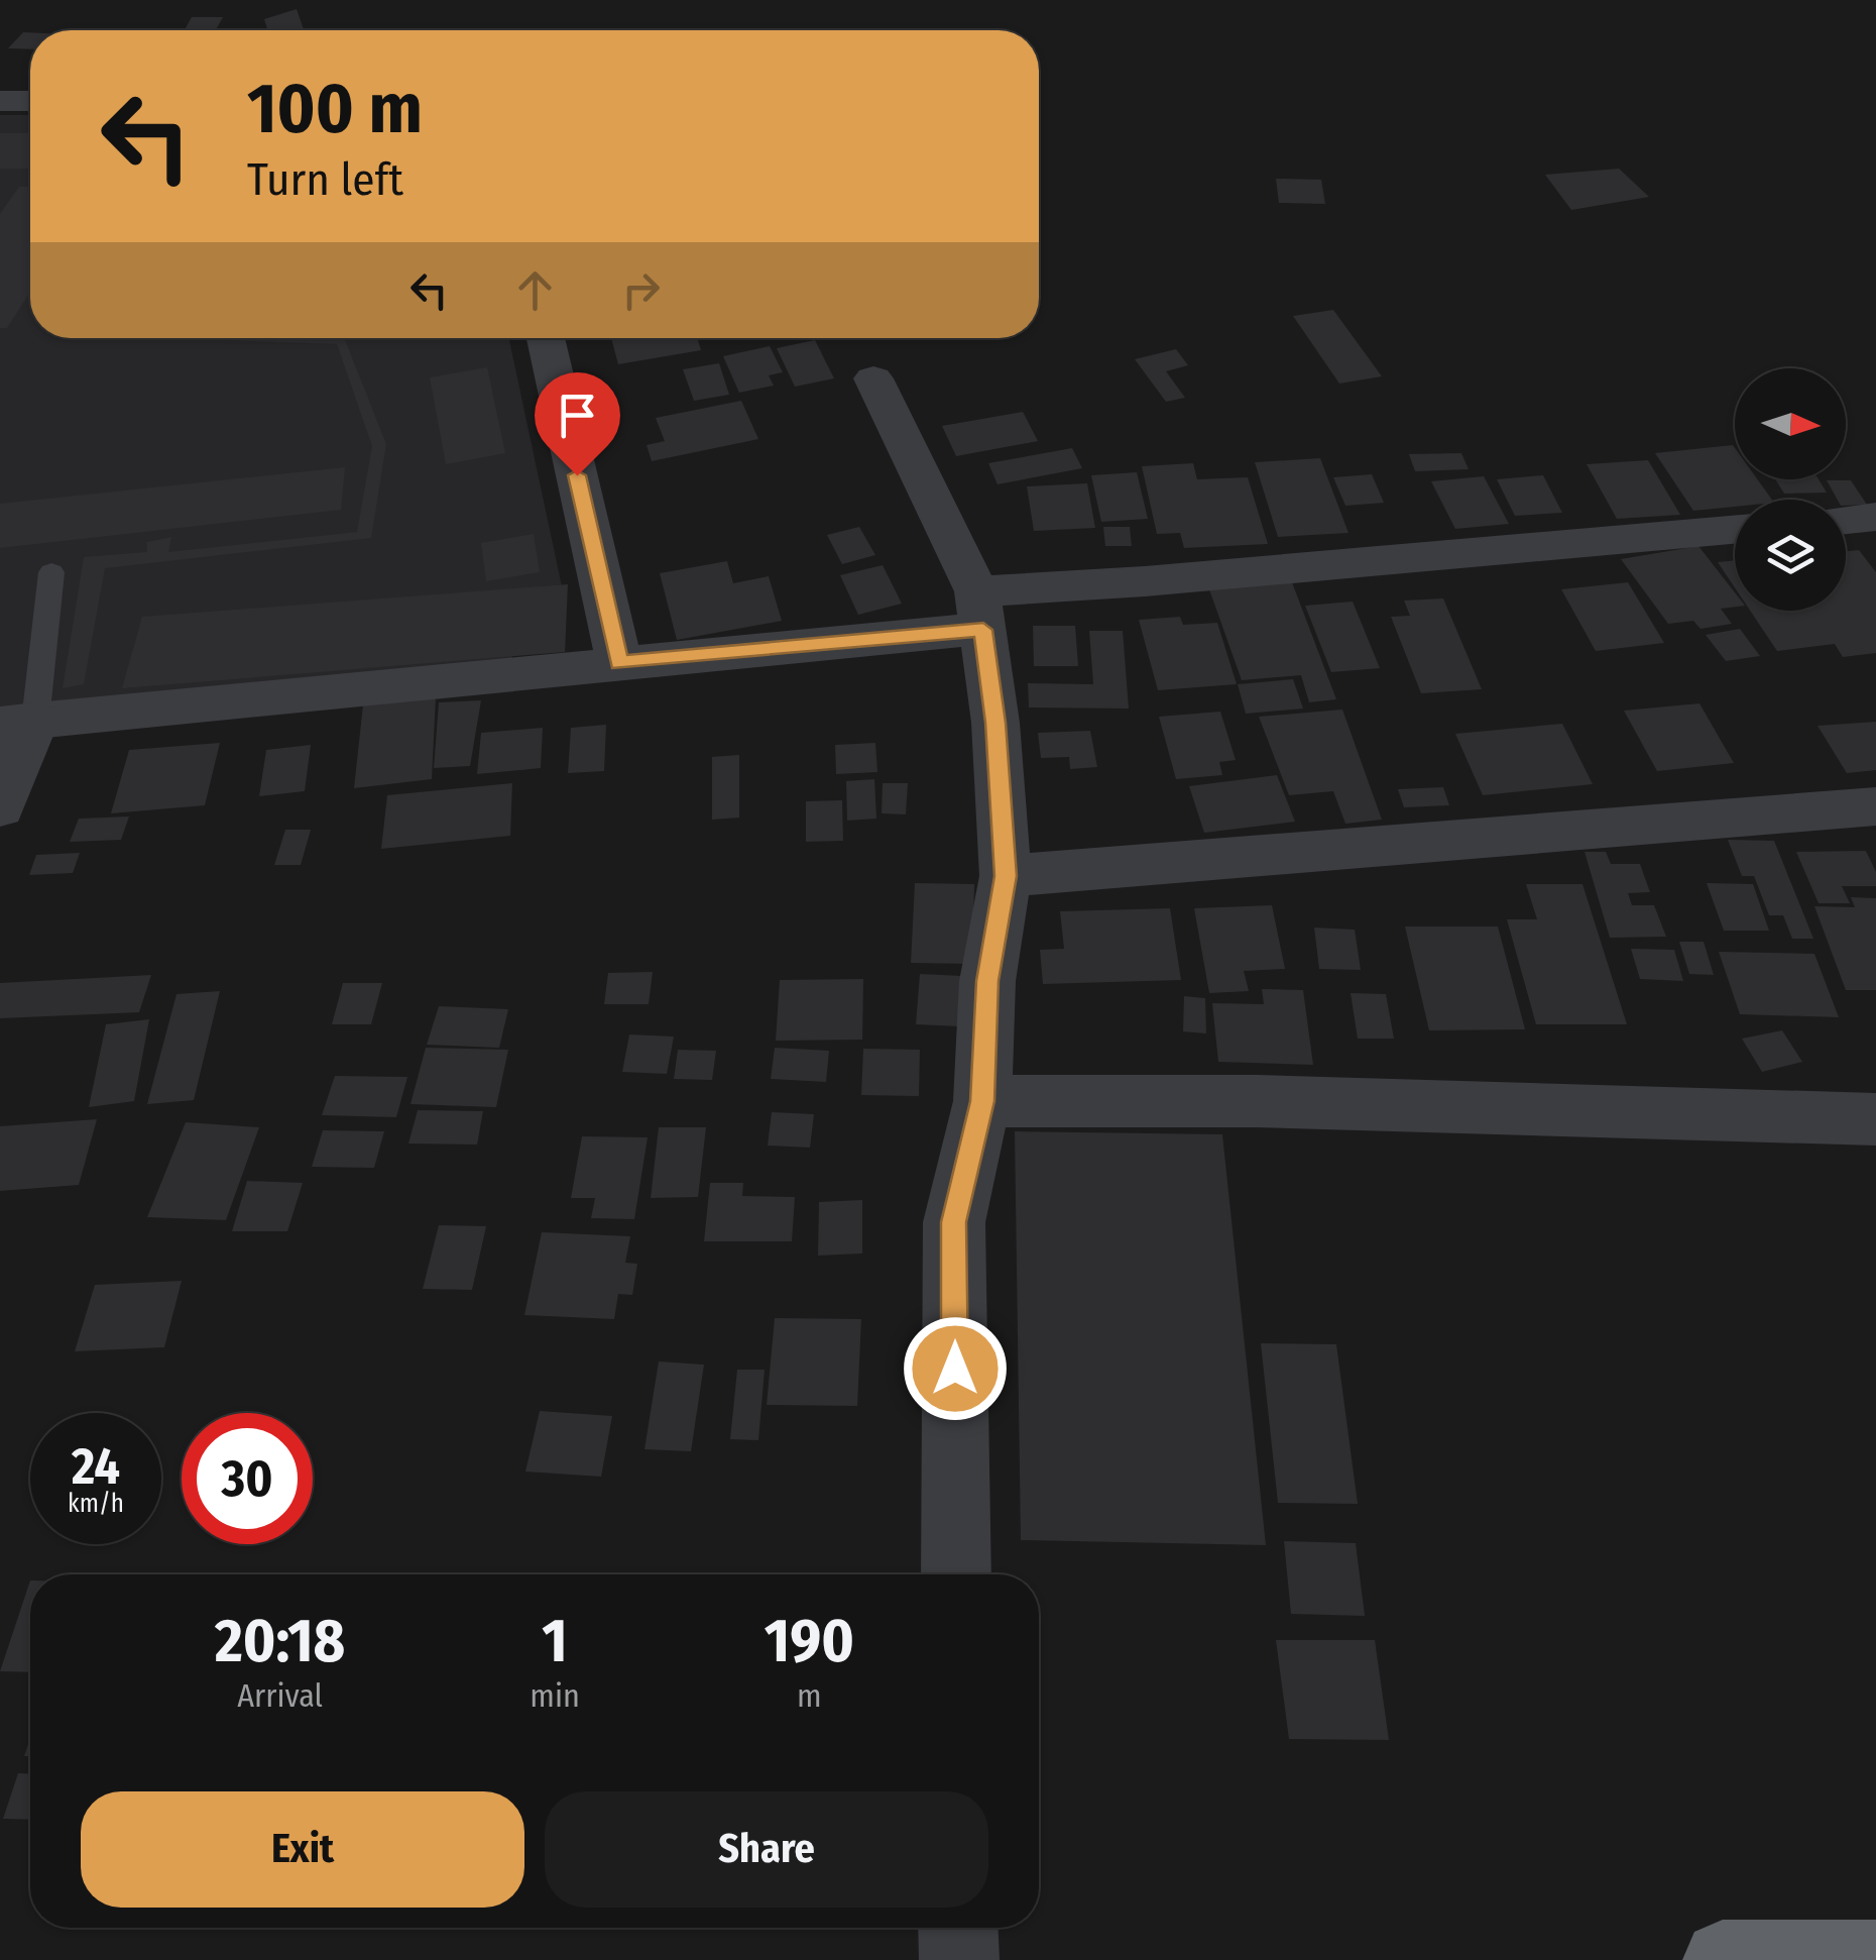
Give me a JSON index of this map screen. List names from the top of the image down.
{
  "north": "right",
  "page": {
    "turn": ["100 m", "Turn left"],
    "speed": "24 km/h",
    "limit": "30",
    "eta": [
      "20:18",
      "Arrival",
      "1",
      "min",
      "190",
      "m"
    ],
    "buttons": ["Exit", "Share"]
  }
}
